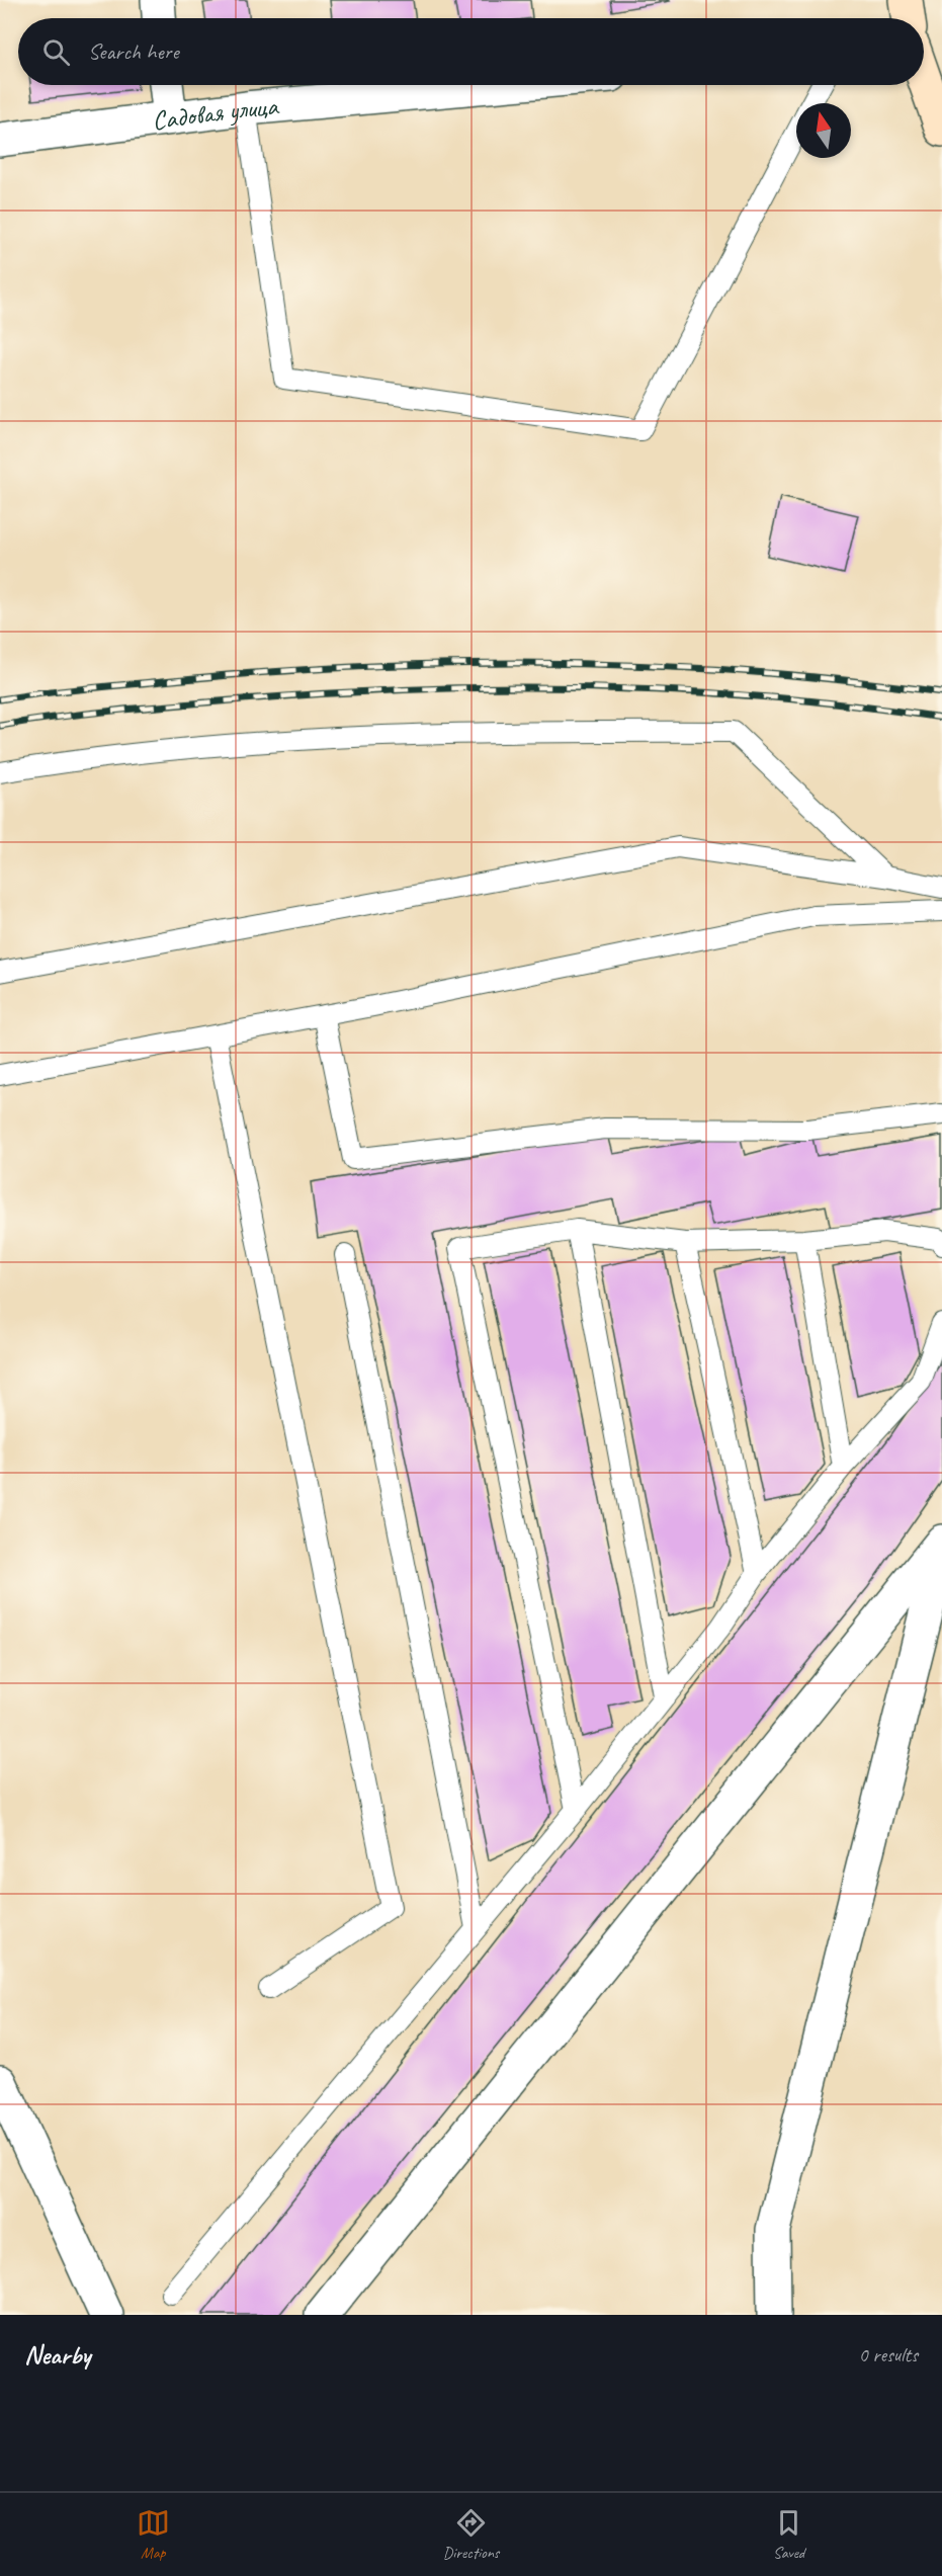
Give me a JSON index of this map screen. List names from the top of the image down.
{
  "streets": {
    "street": ["Садовая улица"]
  },
  "north": "top",
  "page": {
    "search": "Search here",
    "heading": ["Nearby", "0 results"],
    "nav": ["Map", "Directions", "Saved"]
  }
}
